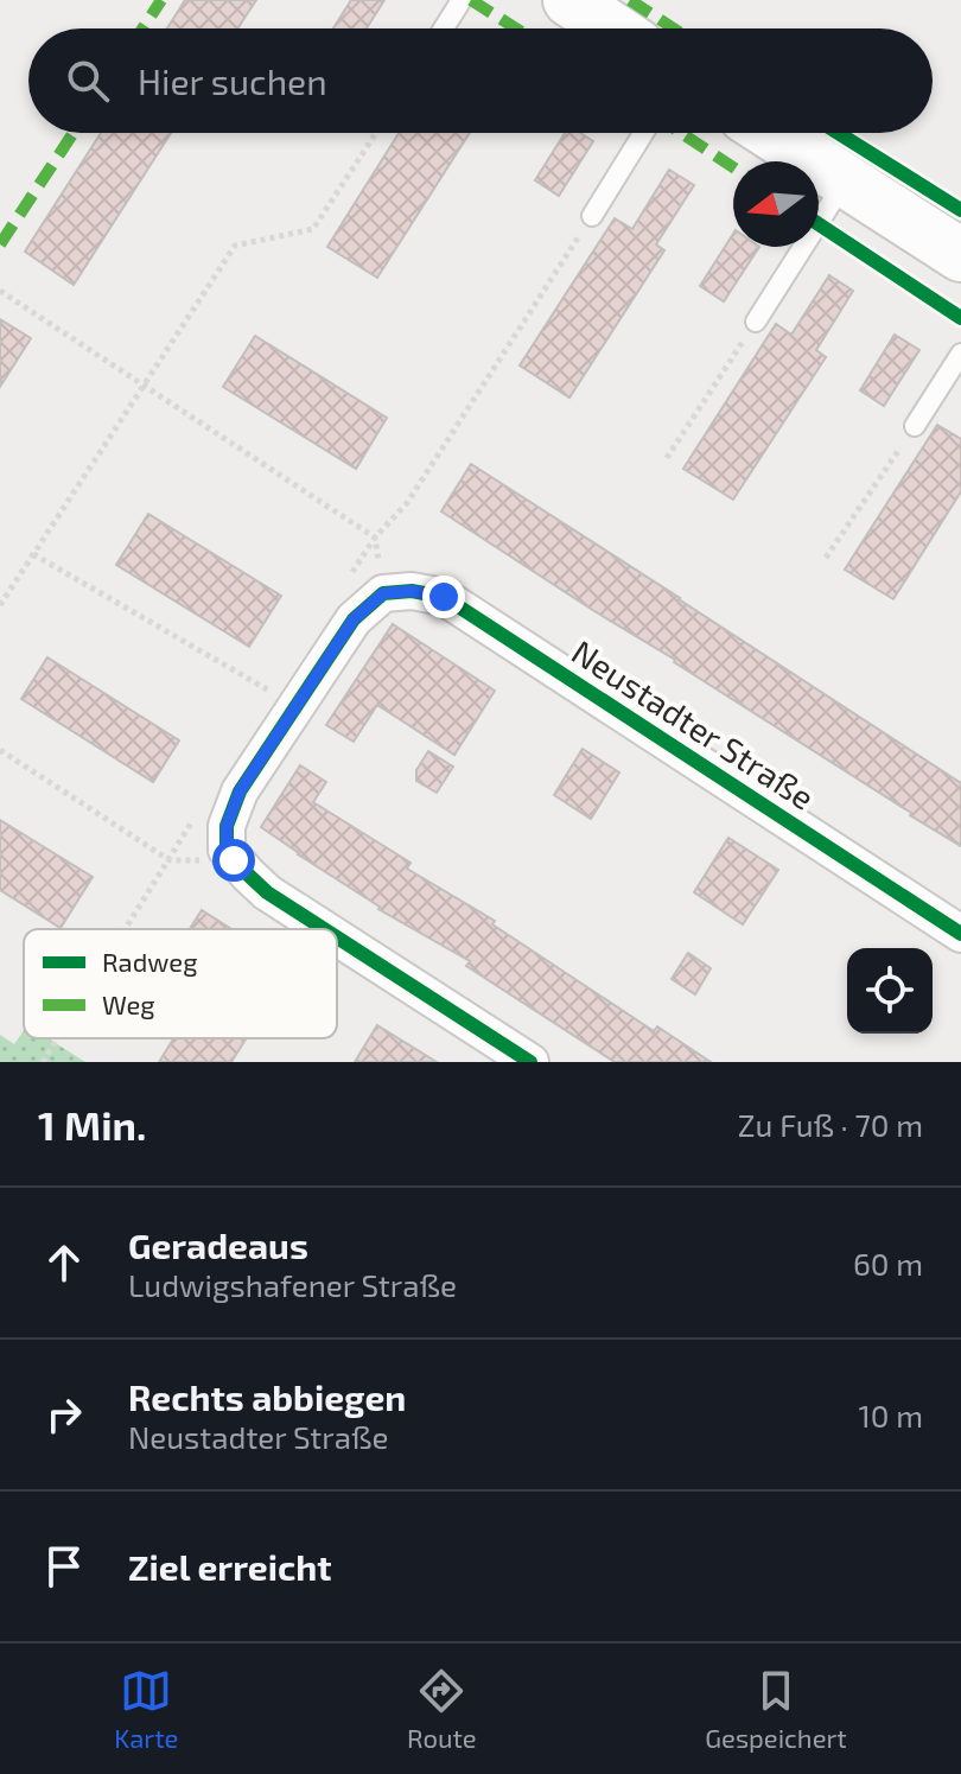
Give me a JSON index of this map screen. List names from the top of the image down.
{
  "streets": {
    "street": ["Neustadter Straße"]
  },
  "legend": ["Radweg", "Weg"],
  "north": "left",
  "page": {
    "search": "Hier suchen",
    "heading": ["1 Min.", "Zu Fuß · 70 m"],
    "list": [
      ["Geradeaus", "Ludwigshafener Straße", "60 m"],
      ["Rechts abbiegen", "Neustadter Straße", "10 m"],
      "Ziel erreicht"
    ],
    "nav": ["Karte", "Route", "Gespeichert"]
  }
}
